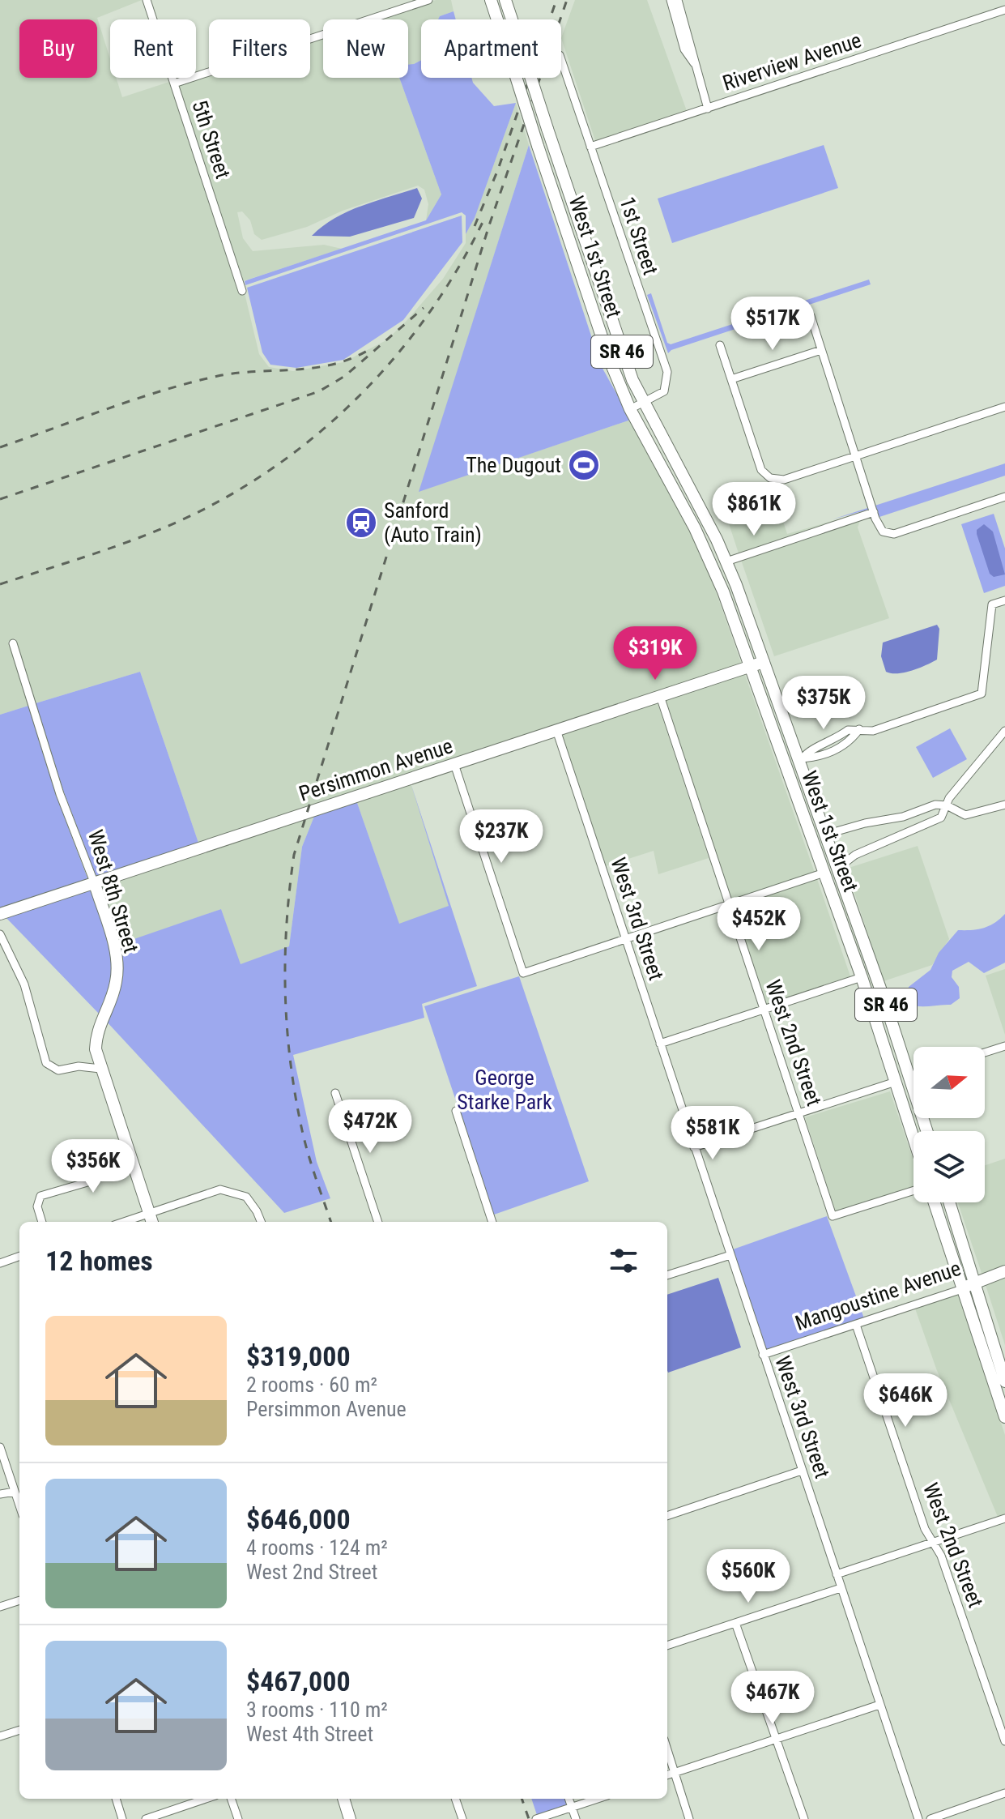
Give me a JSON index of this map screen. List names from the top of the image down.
{
  "streets": {
    "main road": [
      "West 1st Street",
      "SR 46",
      "Persimmon Avenue",
      "West 8th Street",
      "Mangoustine Avenue"
    ],
    "street": [
      "Riverview Avenue",
      "5th Street",
      "1st Street",
      "West 3rd Street",
      "West 2nd Street"
    ]
  },
  "crossings": [
    ["Riverview Avenue", "1st Street"],
    ["1st Street", "West 1st Street"],
    ["West 1st Street", "Persimmon Avenue"],
    ["Persimmon Avenue", "West 8th Street"],
    ["Persimmon Avenue", "West 3rd Street"],
    ["Persimmon Avenue", "West 2nd Street"],
    ["West 3rd Street", "Mangoustine Avenue"],
    ["West 2nd Street", "Mangoustine Avenue"]
  ],
  "parks": ["George Starke Park"],
  "places": {
    "sports": ["The Dugout"],
    "station": ["Sanford (Auto Train)"]
  },
  "north": "right",
  "page": {
    "chip": [
      "Buy",
      "Rent",
      "Filters",
      "New",
      "Apartment"
    ],
    "price": [
      "$517K",
      "$861K",
      "$319K",
      "$375K",
      "$237K",
      "$452K",
      "$472K",
      "$581K",
      "$356K",
      "$646K",
      "$560K",
      "$467K"
    ],
    "heading": "12 homes",
    "list": [
      {
        "name": "$319,000",
        "note": "2 rooms · 60 m² · Persimmon Avenue"
      },
      {
        "name": "$646,000",
        "note": "4 rooms · 124 m² · West 2nd Street"
      },
      {
        "name": "$467,000",
        "note": "3 rooms · 110 m² · West 4th Street"
      }
    ]
  }
}
